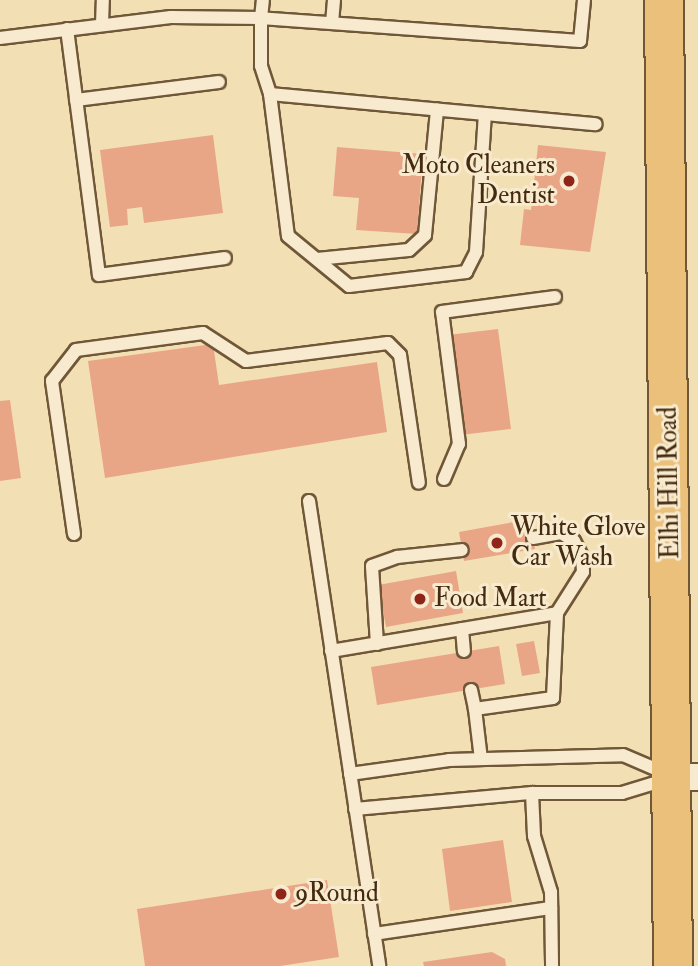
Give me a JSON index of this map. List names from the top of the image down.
{
  "streets": {
    "main road": ["Elhi Hill Road"]
  },
  "places": [
    "Moto Cleaners Dentist",
    "White Glove Car Wash",
    "Food Mart",
    "9Round"
  ]
}
